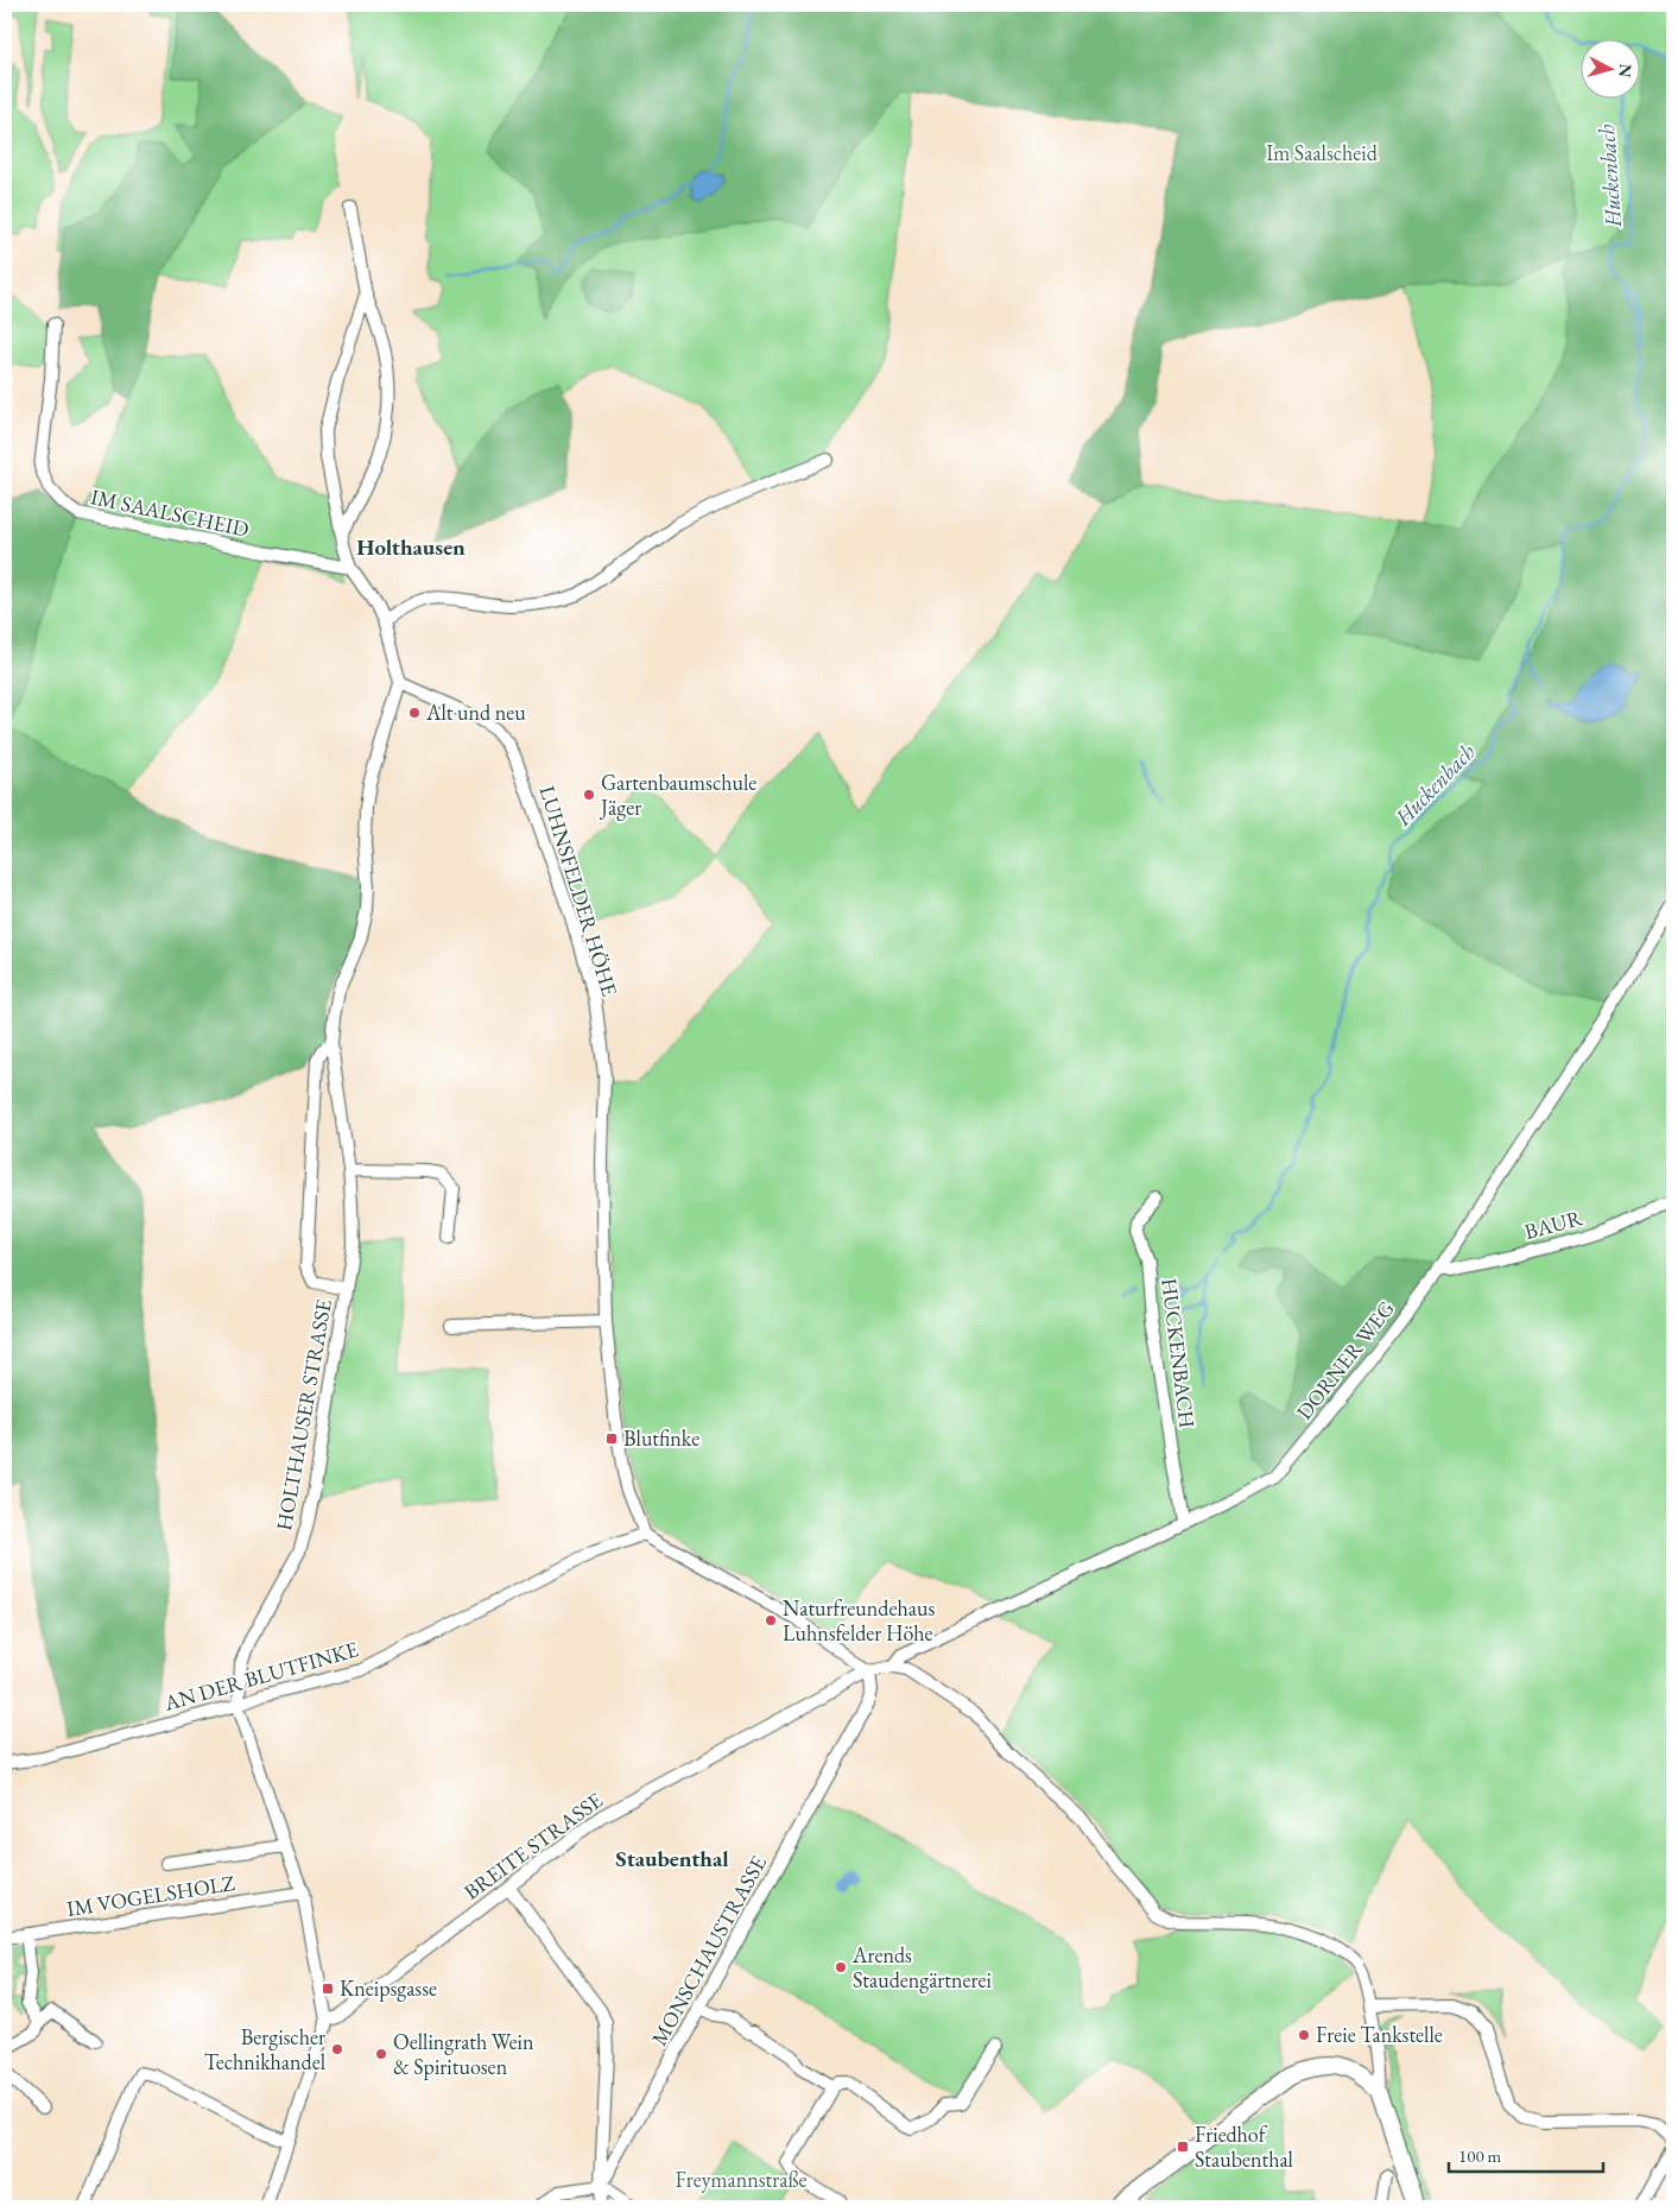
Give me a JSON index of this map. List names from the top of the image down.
{
  "streets": {
    "street": [
      "IM SAALSCHEID",
      "LUHNSFELDER HÖHE",
      "BAUR",
      "HUCKENBACH",
      "DORNER WEG",
      "HOLTHAUSER STRASSE",
      "AN DER BLUTFINKE",
      "BREITE STRASSE",
      "IM VOGELSHOLZ",
      "MONSCHAUSTRASSE"
    ]
  },
  "crossings": [
    ["LUHNSFELDER HÖHE", "HOLTHAUSER STRASSE"],
    ["LUHNSFELDER HÖHE", "AN DER BLUTFINKE"],
    ["BAUR", "DORNER WEG"],
    ["HUCKENBACH", "DORNER WEG"],
    ["DORNER WEG", "BREITE STRASSE"],
    ["HOLTHAUSER STRASSE", "AN DER BLUTFINKE"],
    ["HOLTHAUSER STRASSE", "BREITE STRASSE"],
    ["HOLTHAUSER STRASSE", "IM VOGELSHOLZ"],
    ["BREITE STRASSE", "MONSCHAUSTRASSE"]
  ],
  "districts": ["Holthausen", "Staubenthal"],
  "water": ["Huckenbach"],
  "parks": ["Im Saalscheid", "Freymannstraße"],
  "places": {
    "other": [
      "Alt und neu",
      "Gartenbaumschule Jäger",
      "Naturfreundehaus Luhnsfelder Höhe",
      "Arends Staudengärtnerei",
      "Freie Tankstelle",
      "Bergischer Technikhandel",
      "Oellingrath Wein & Spirituosen"
    ],
    "transit": ["Blutfinke", "Kneipsgasse", "Friedhof Staubenthal"]
  },
  "scale_bar": "100 m",
  "north": "right"
}
